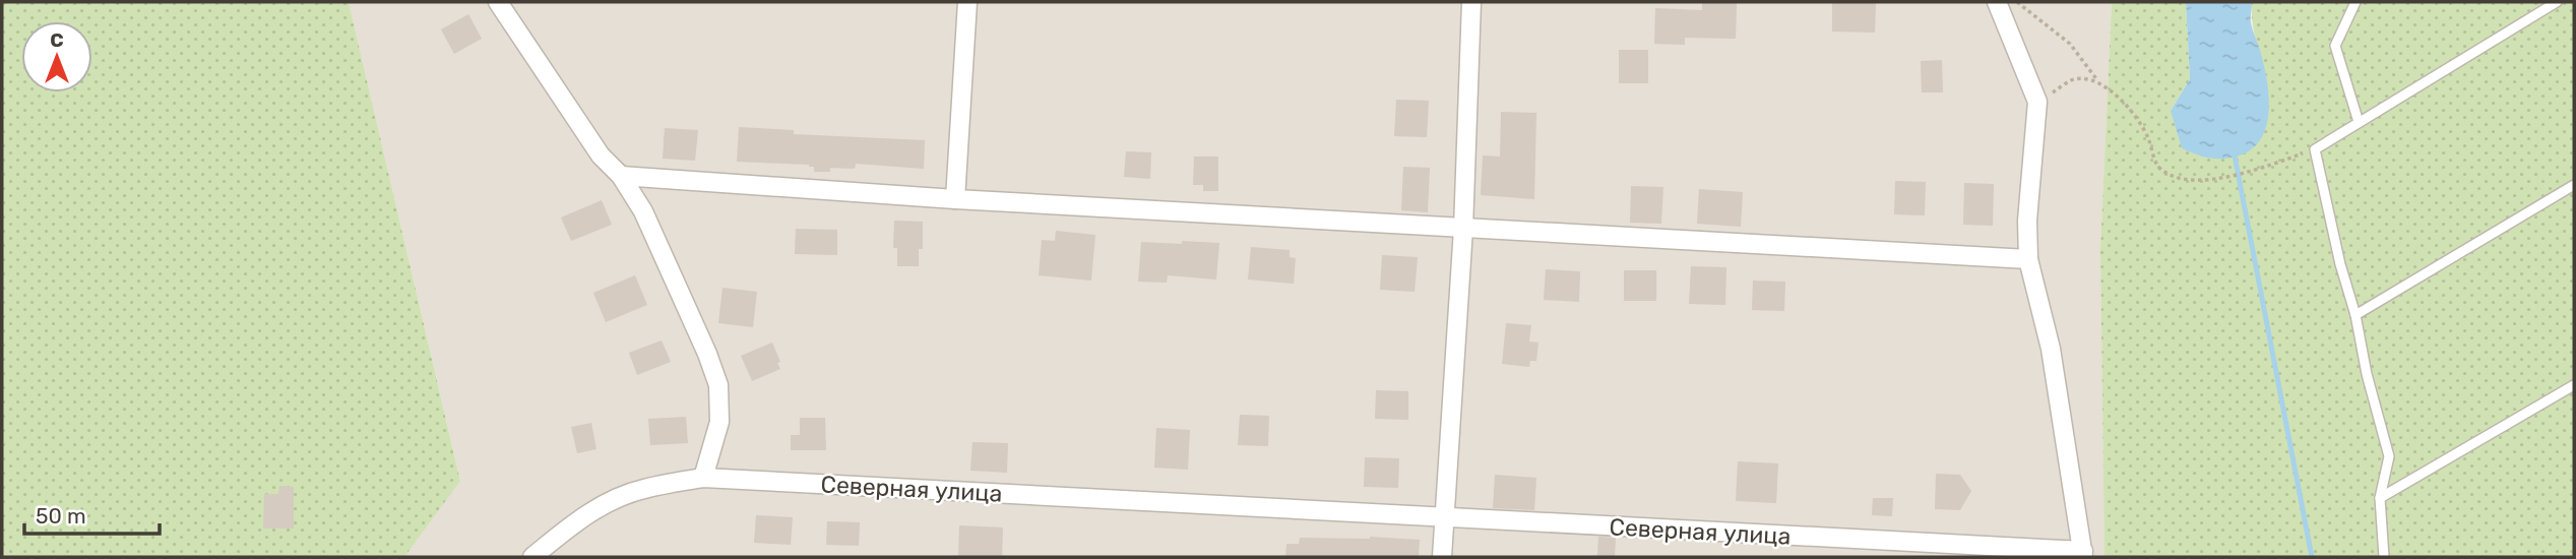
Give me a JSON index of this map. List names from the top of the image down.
{
  "streets": {
    "street": ["Северная улица"]
  },
  "scale_bar": "50 m",
  "north": "top"
}
